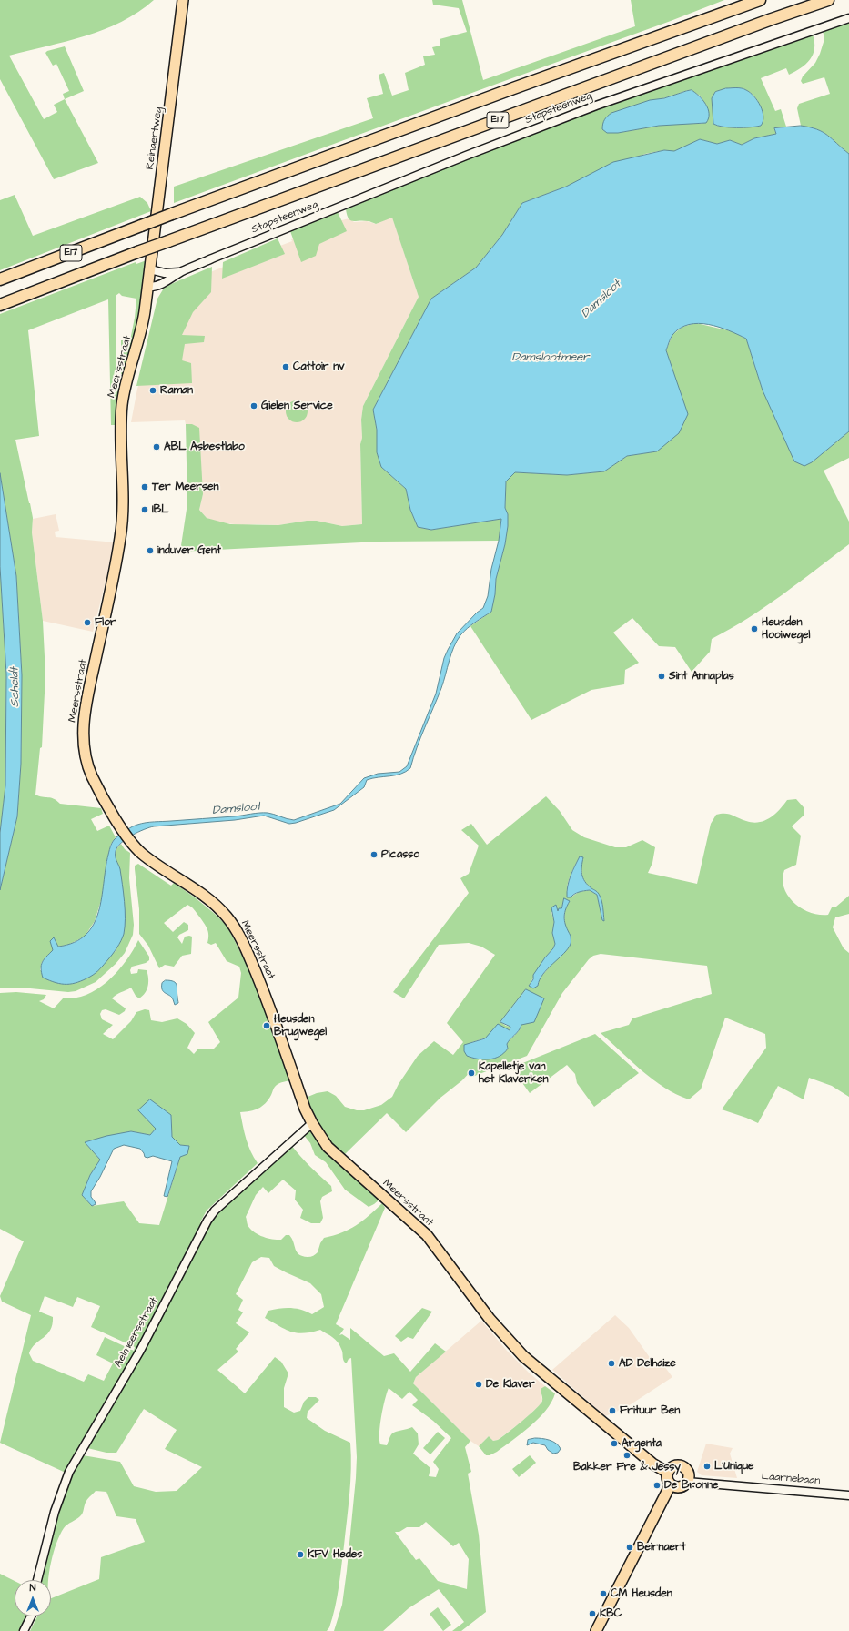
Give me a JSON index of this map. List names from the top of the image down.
{
  "streets": {
    "highway": ["E17"],
    "main road": ["Reinaertweg", "Meersstraat", "Laarnebaan"],
    "street": ["Stapsteenweg", "Aelmeersstraat"]
  },
  "crossings": [
    ["Stapsteenweg", "Reinaertweg"],
    ["Stapsteenweg", "Meersstraat"],
    ["Reinaertweg", "Meersstraat"],
    ["Meersstraat", "Aelmeersstraat"],
    ["Meersstraat", "Laarnebaan"]
  ],
  "water": ["Damsloot", "Damslootmeer", "Scheldt"],
  "places": [
    "Cattoir nv",
    "Raman",
    "Gielen Service",
    "ABL Asbestlabo",
    "Ter Meersen",
    "IBL",
    "induver Gent",
    "Flor",
    "Heusden Hooiwegel",
    "Sint Annaplas",
    "Picasso",
    "Heusden Brugwegel",
    "Kapelletje van het Klaverken",
    "AD Delhaize",
    "De Klaver",
    "Frituur Ben",
    "Argenta",
    "Bakker Fre & Jessy",
    "L'Unique",
    "De Bronne",
    "Beirnaert",
    "KFV Hedes",
    "CM Heusden",
    "KBC"
  ],
  "north": "top"
}
